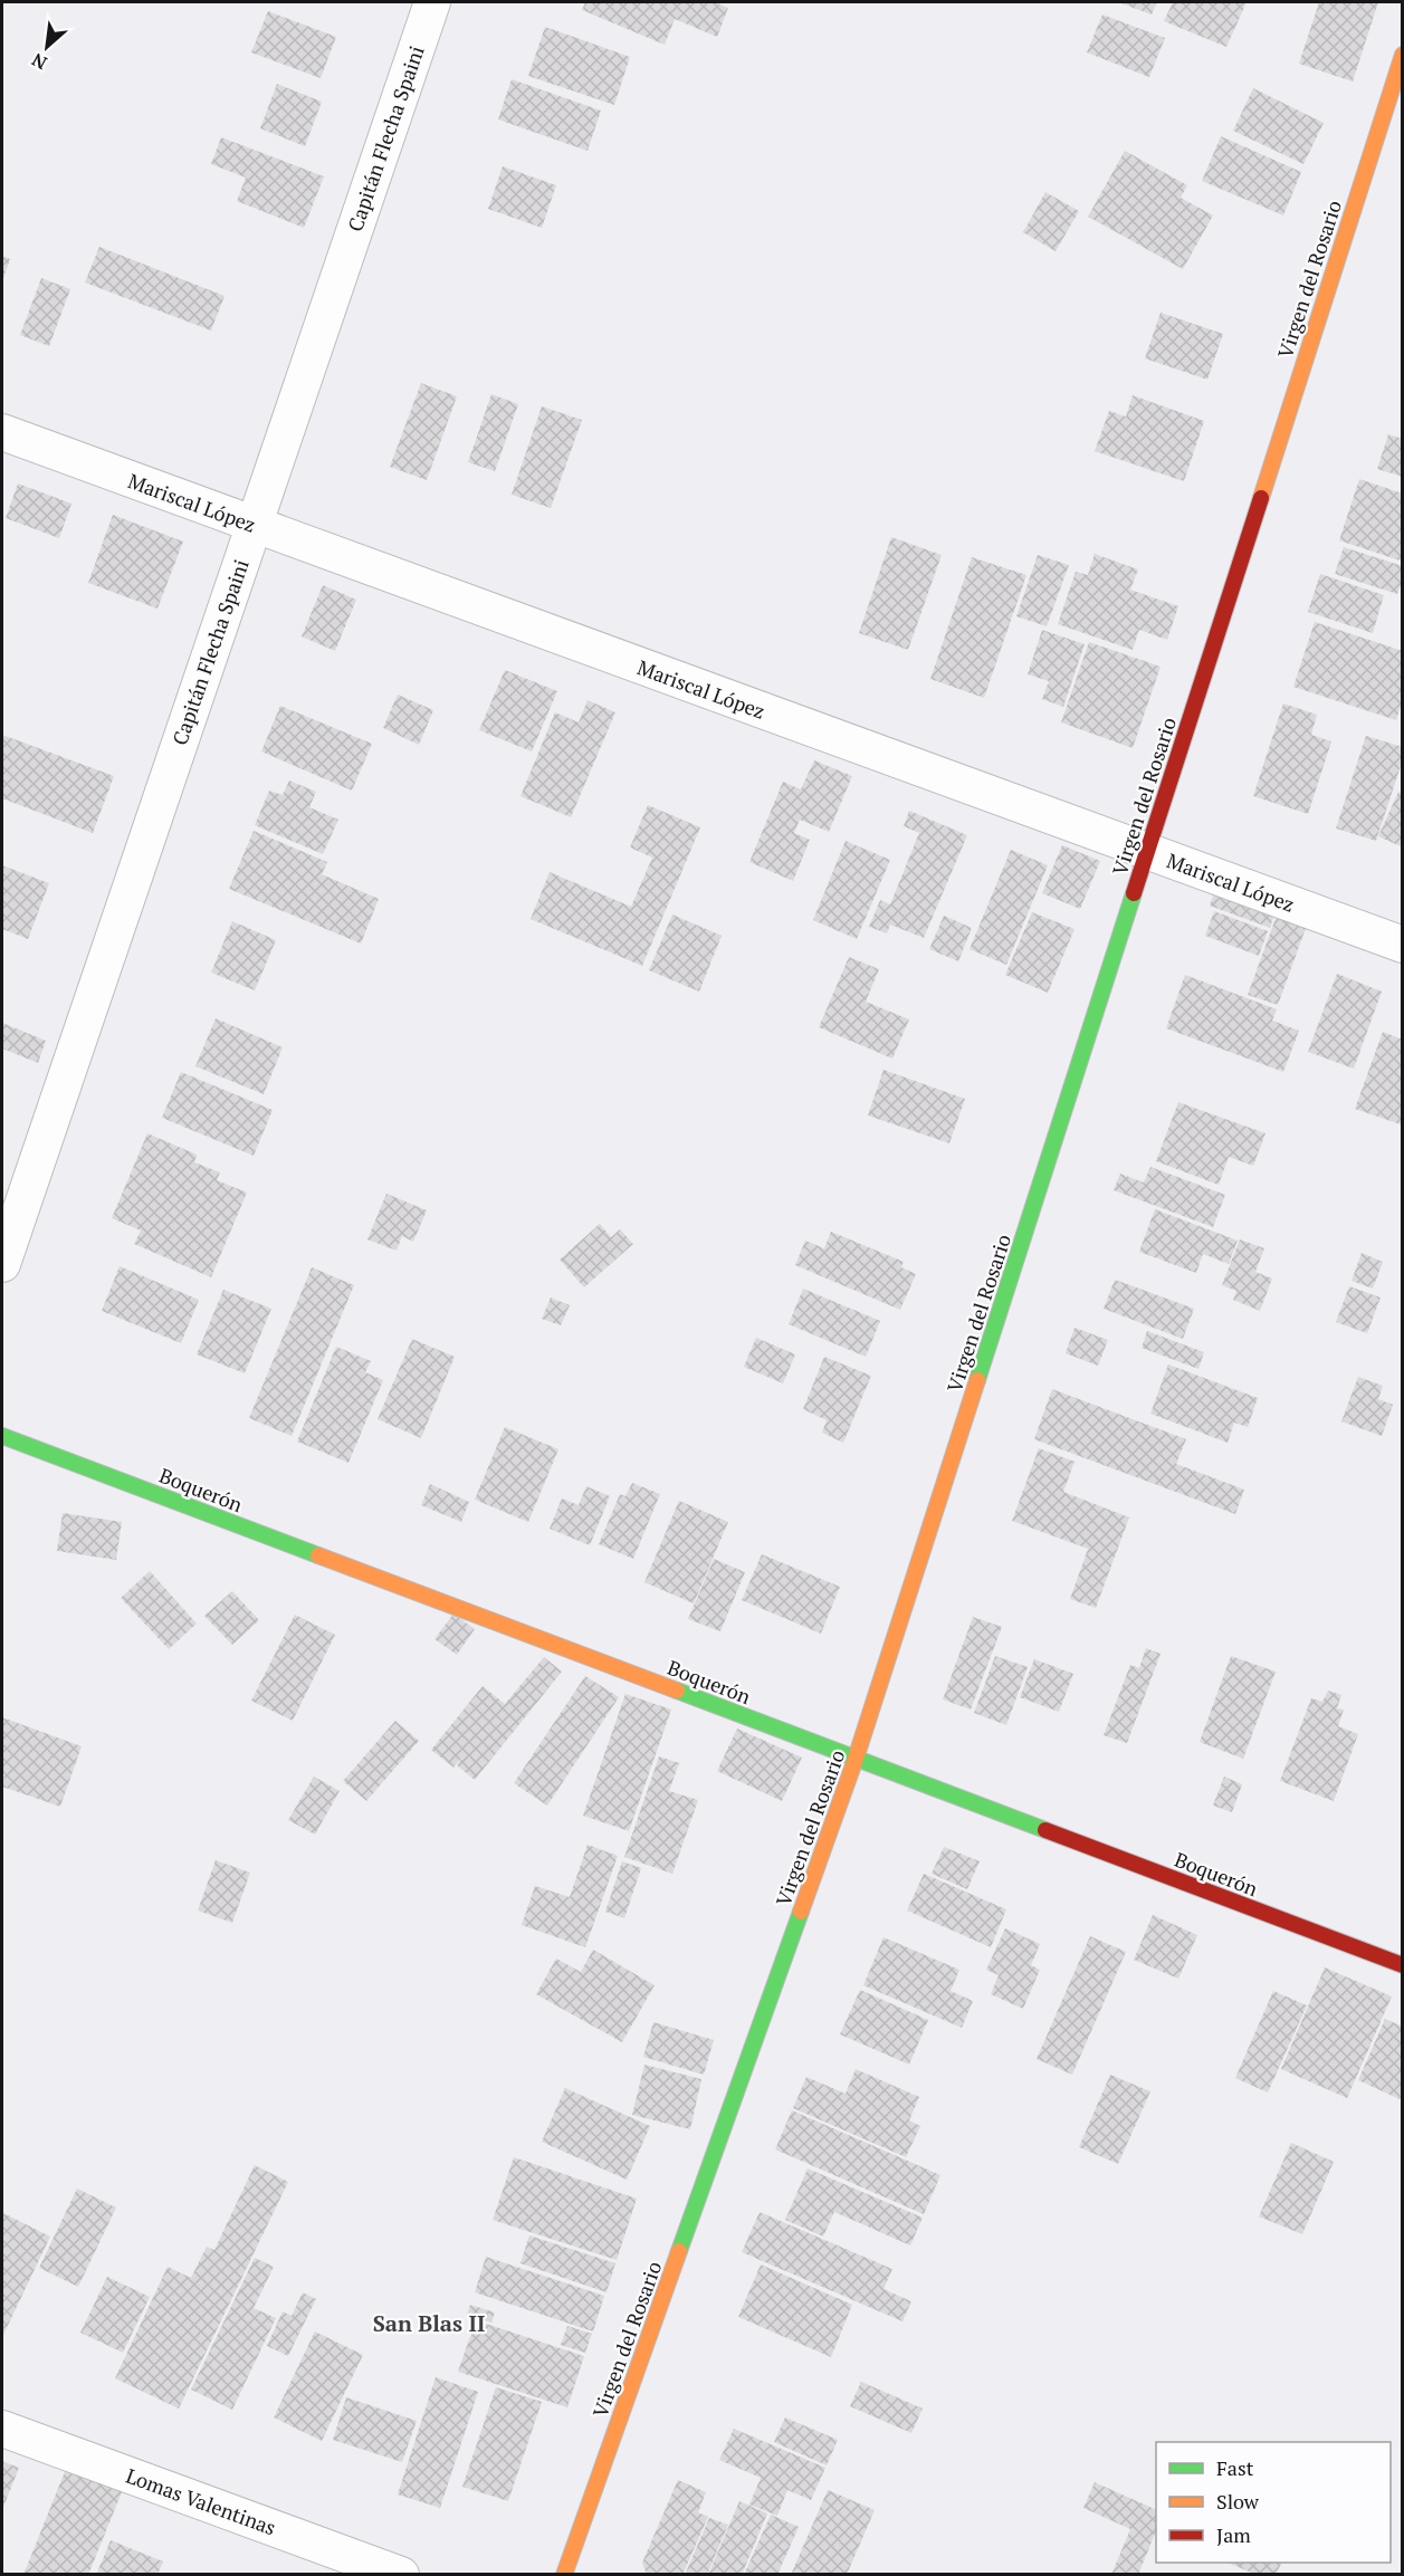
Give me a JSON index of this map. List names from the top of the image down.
{
  "streets": {
    "street": [
      "Capitán Flecha Spaini",
      "Virgen del Rosario",
      "Mariscal López",
      "Boquerón",
      "Lomas Valentinas"
    ]
  },
  "crossings": [
    ["Capitán Flecha Spaini", "Mariscal López"],
    ["Virgen del Rosario", "Mariscal López"],
    ["Virgen del Rosario", "Boquerón"]
  ],
  "districts": ["San Blas II"],
  "legend": ["Fast", "Slow", "Jam"],
  "north": "bottom left"
}
